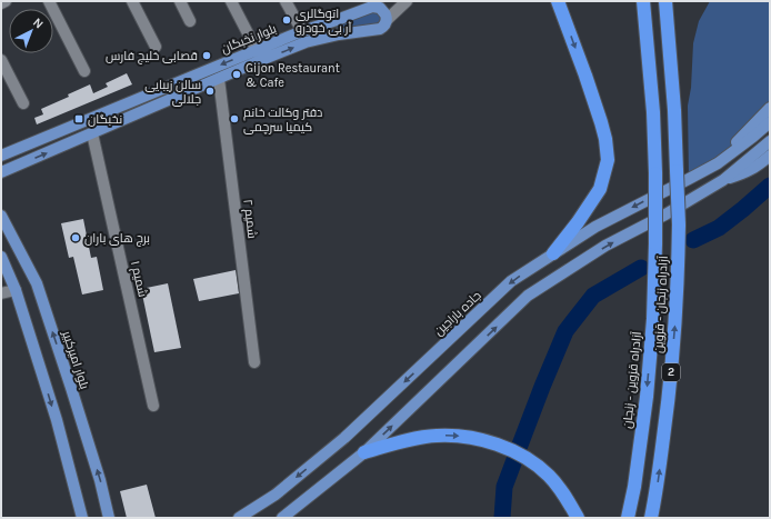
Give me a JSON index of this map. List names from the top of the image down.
{
  "streets": {
    "highway": ["آزادراه زنجان - قزوین", "2", "آزادراه قزوین - زنجان"],
    "main road": ["بلوار نخبگان", "جاده باراجین", "بلوار امیرکبیر"],
    "street": ["شمیم ۲", "شمیم ۱"]
  },
  "crossings": [
    ["بلوار نخبگان", "شمیم ۲"],
    ["بلوار نخبگان", "شمیم ۱"]
  ],
  "places": {
    "other": [
      "اتوگالری آر بی خودرو",
      "قصابی خلیج فارس",
      "Gijon Restaurant & Cafe",
      "سالن زیبایی جلالی",
      "دفتر وکالت خانم کیمیا سرچمی",
      "برج های باران"
    ],
    "transit": ["نخبگان"]
  },
  "north": "top right"
}
